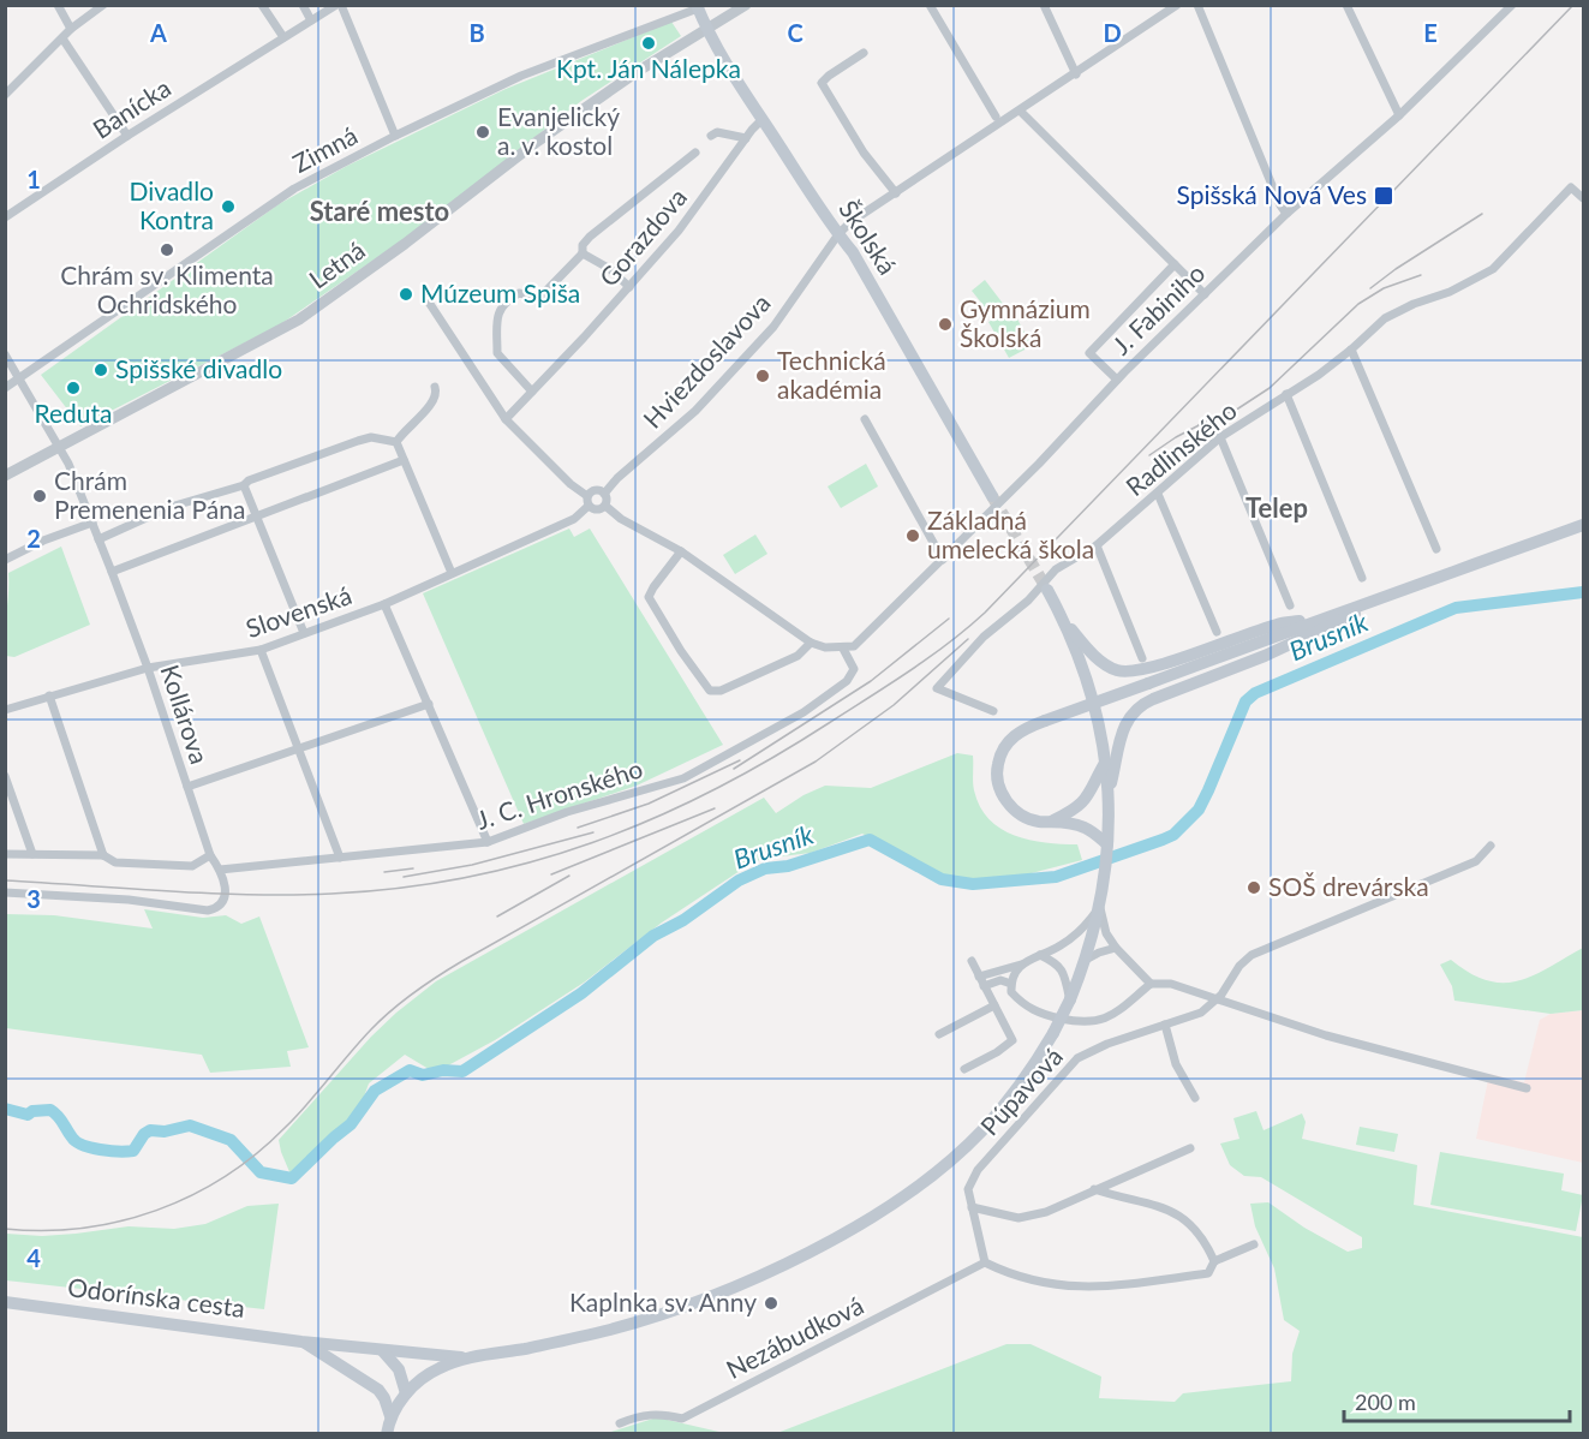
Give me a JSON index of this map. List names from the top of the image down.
{
  "streets": {
    "main road": ["Školská", "Odorínska cesta"],
    "street": [
      "Banícka",
      "Zimná",
      "Gorazdova",
      "Letná",
      "J. Fabiniho",
      "Hviezdoslavova",
      "Radlinského",
      "Slovenská",
      "Kollárova",
      "J. C. Hronského",
      "Púpavová",
      "Nezábudková"
    ]
  },
  "crossings": [
    ["Zimná", "Školská"],
    ["Zimná", "Kollárova"],
    ["Gorazdova", "Školská"],
    ["Školská", "Letná"],
    ["Školská", "Hviezdoslavova"],
    ["Letná", "Kollárova"],
    ["J. Fabiniho", "J. C. Hronského"],
    ["Hviezdoslavova", "Slovenská"],
    ["Slovenská", "Kollárova"],
    ["Kollárova", "J. C. Hronského"]
  ],
  "districts": ["Staré mesto", "Telep"],
  "water": ["Brusník"],
  "places": {
    "other": [
      "Kpt. Ján Nálepka",
      "Evanjelický a. v. kostol",
      "Divadlo Kontra",
      "Chrám sv. Klimenta Ochridského",
      "Múzeum Spiša",
      "Gymnázium Školská",
      "Spišské divadlo",
      "Technická akadémia",
      "Reduta",
      "Chrám Premenenia Pána",
      "Základná umelecká škola",
      "SOŠ drevárska",
      "Kaplnka sv. Anny"
    ],
    "transit": ["Spišská Nová Ves"]
  },
  "scale_bar": "200 m",
  "grid": {
    "columns": [
      "A",
      "B",
      "C",
      "D",
      "E"
    ],
    "rows": [
      "1",
      "2",
      "3",
      "4"
    ]
  }
}
